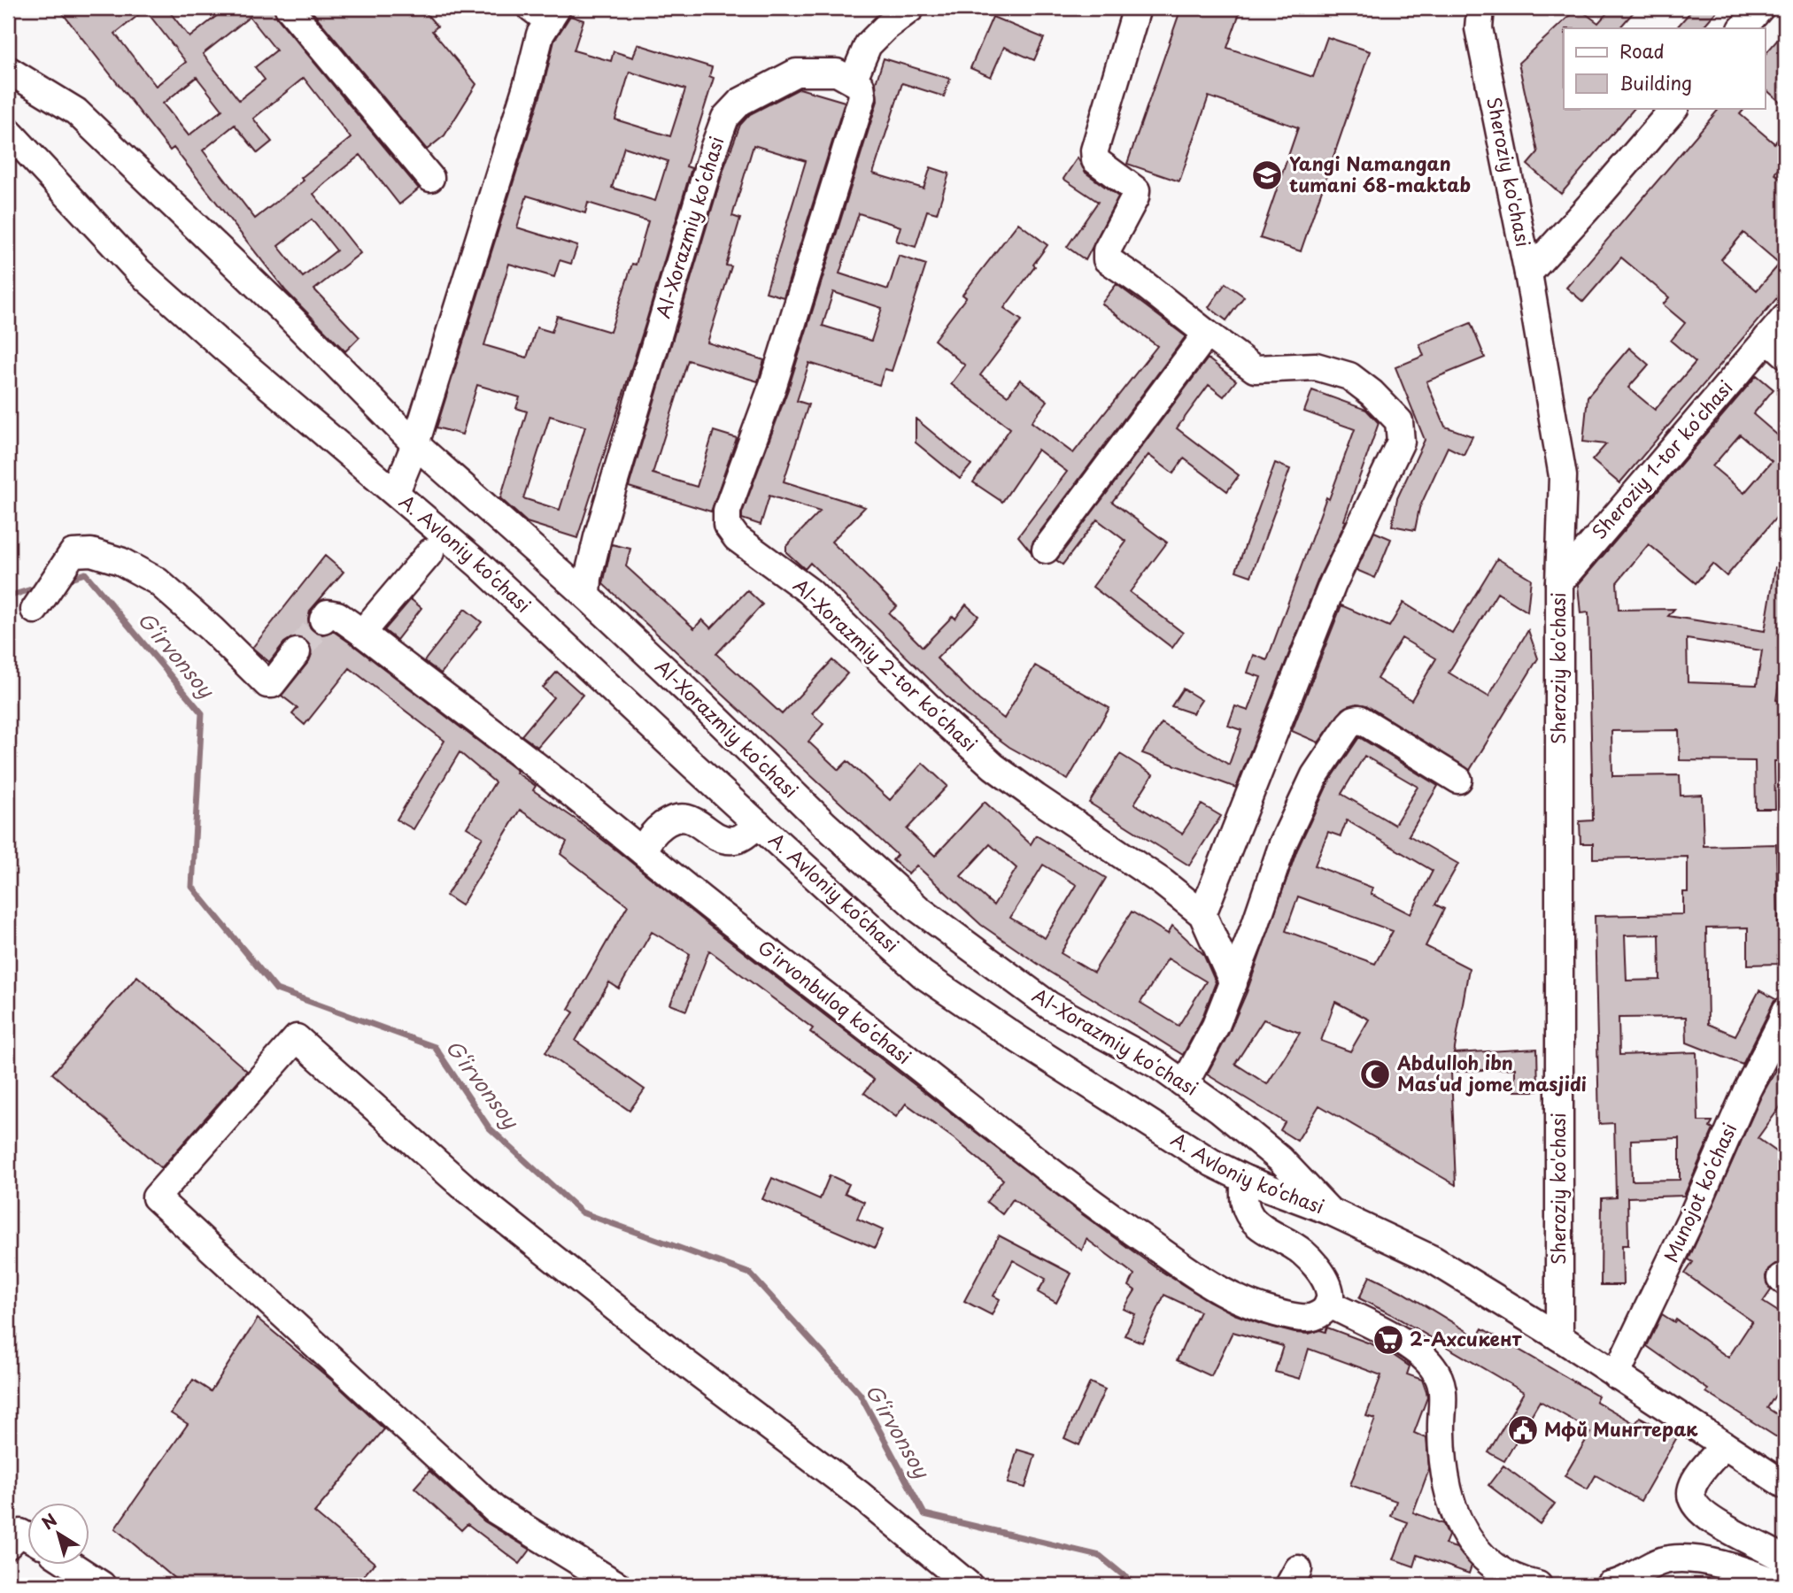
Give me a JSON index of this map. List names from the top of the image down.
{
  "streets": {
    "street": [
      "Sheroziy ko'chasi",
      "Al-Xorazmiy koʻchasi",
      "Sheroziy 1-tor koʻchasi",
      "A. Avloniy ko‘chasi",
      "Al-Xorazmiy 2-tor koʻchasi",
      "Gʻirvonbuloq koʻchasi",
      "Munojot koʻchasi"
    ]
  },
  "crossings": [
    ["Sheroziy ko'chasi", "Sheroziy 1-tor koʻchasi"],
    ["Sheroziy ko'chasi", "A. Avloniy ko‘chasi"],
    ["Al-Xorazmiy koʻchasi", "A. Avloniy ko‘chasi"],
    ["Al-Xorazmiy koʻchasi", "Al-Xorazmiy 2-tor koʻchasi"],
    ["A. Avloniy ko‘chasi", "Munojot koʻchasi"]
  ],
  "water": ["G‘irvonsoy"],
  "places": {
    "school or university": ["Yangi Namangan tumani 68-maktab"],
    "mosque": ["Abdulloh ibn Mas‘ud jome masjidi"],
    "supermarket": ["2-Ахсикент"],
    "public building": ["Мфй Мингтерак"]
  },
  "legend": ["Road", "Building"],
  "north": "top left"
}
